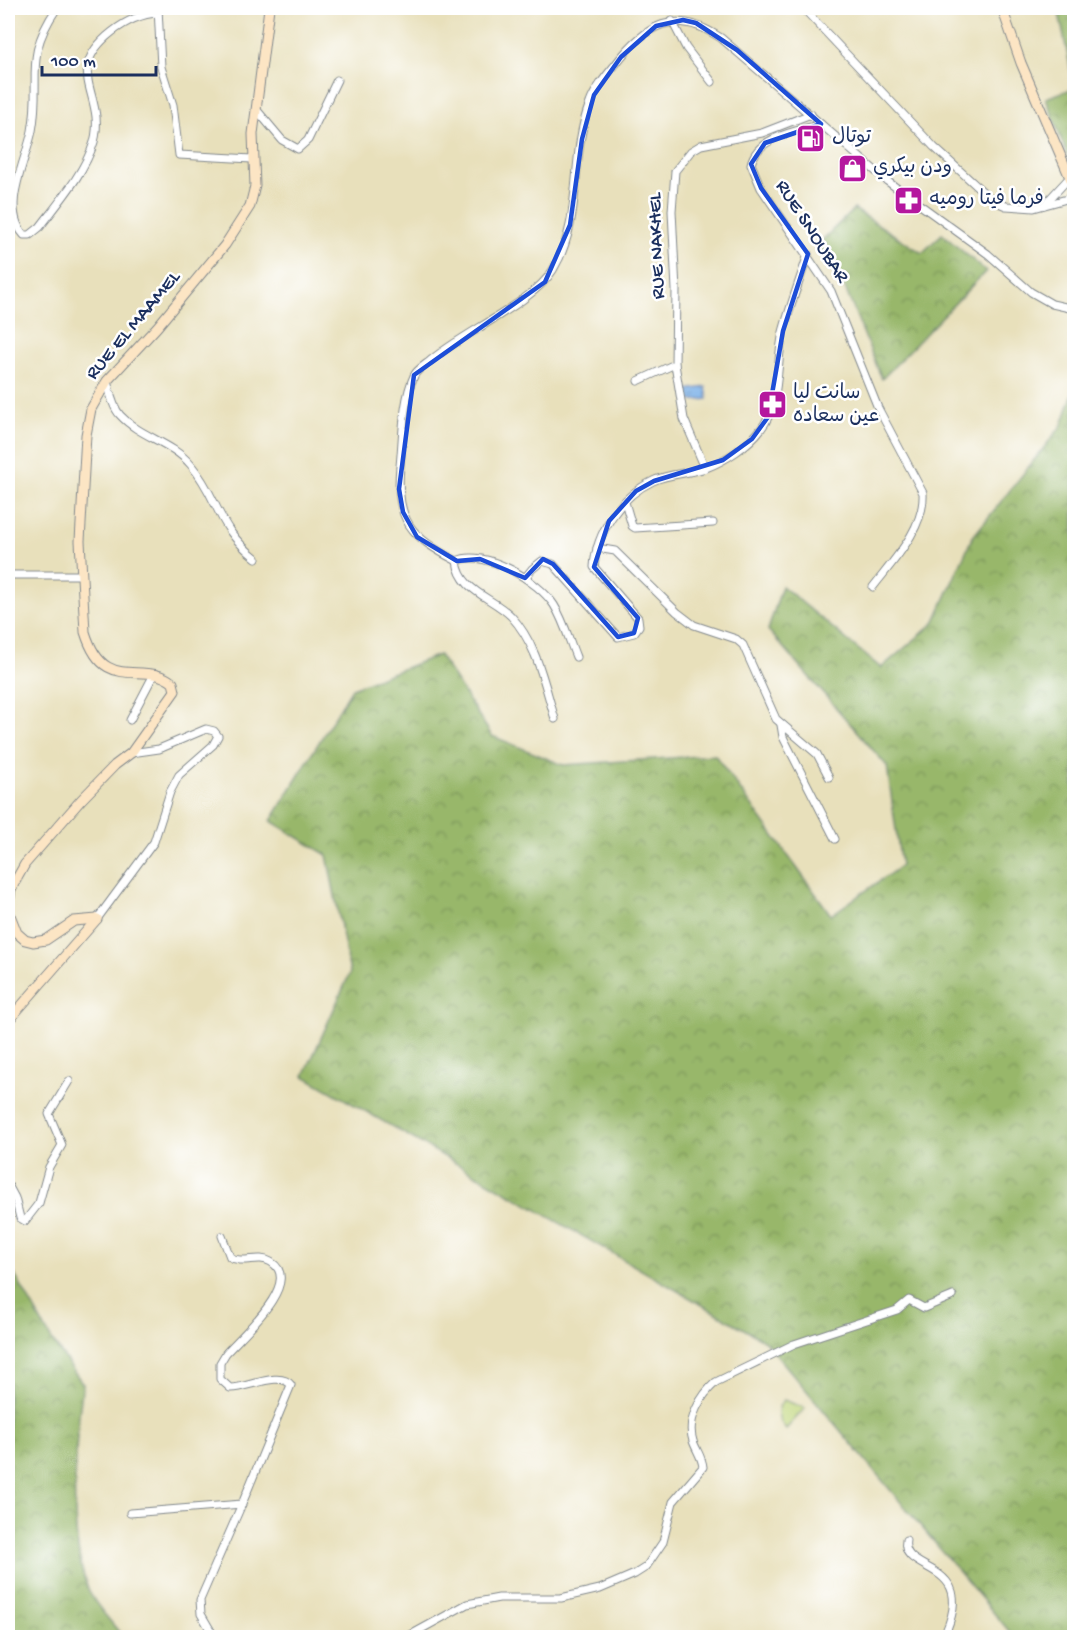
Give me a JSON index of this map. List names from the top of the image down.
{
  "streets": {
    "street": ["RUE SNOUBAR", "RUE NAKHEL", "RUE EL MAAMEL"]
  },
  "places": {
    "fuel station": ["توتال"],
    "shop": ["ودن بيكري"],
    "pharmacy": ["فرما فيتا روميه", "سانت ليا عين سعاده"]
  },
  "scale_bar": "100 m"
}
